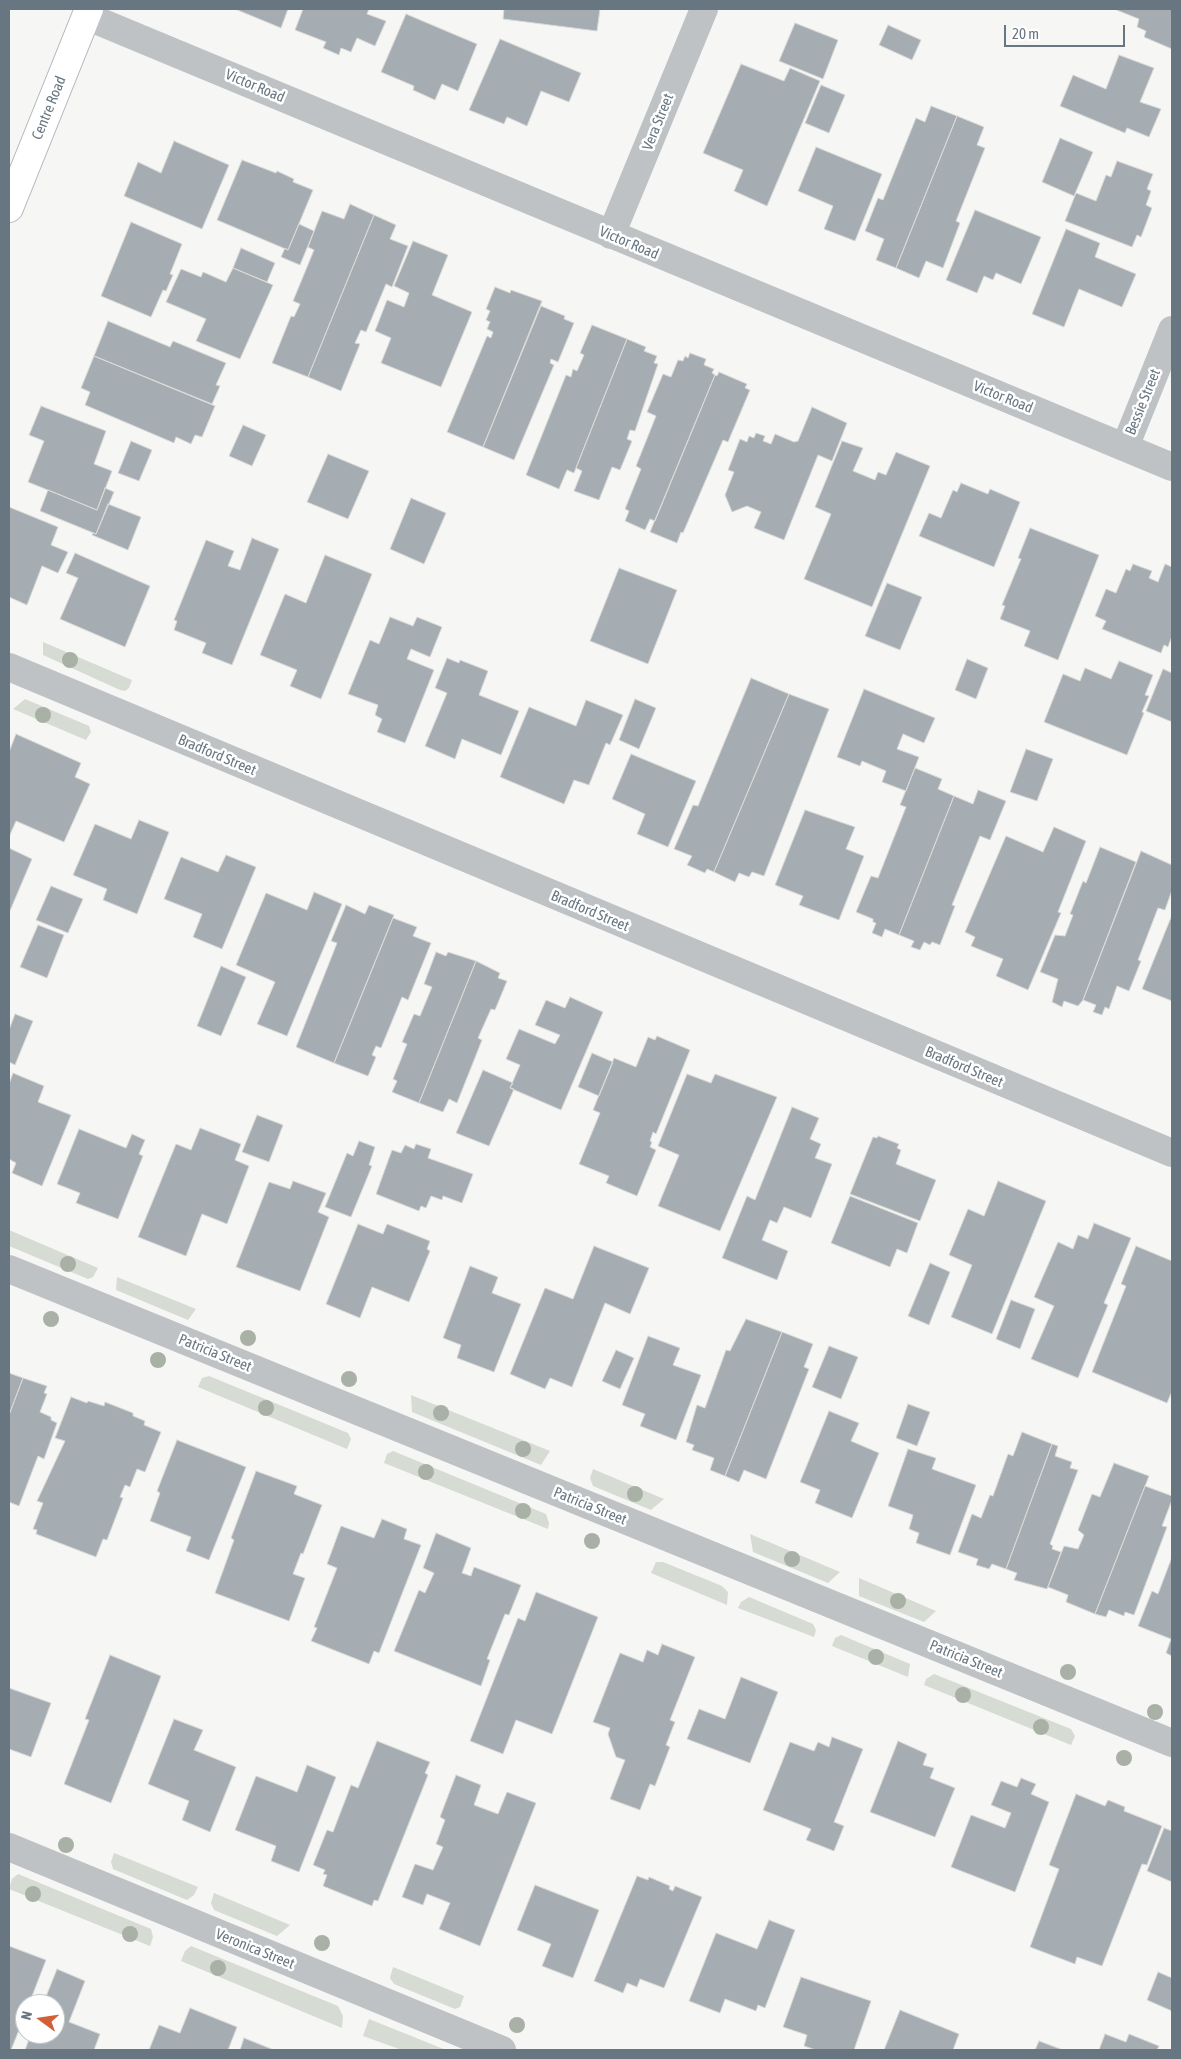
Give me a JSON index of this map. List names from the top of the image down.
{
  "streets": {
    "main road": ["Centre Road"],
    "street": [
      "Victor Road",
      "Vera Street",
      "Bessie Street",
      "Bradford Street",
      "Patricia Street",
      "Veronica Street"
    ]
  },
  "crossings": [
    ["Victor Road", "Centre Road"],
    ["Victor Road", "Vera Street"],
    ["Victor Road", "Bessie Street"]
  ],
  "scale_bar": "20 m",
  "north": "left"
}
